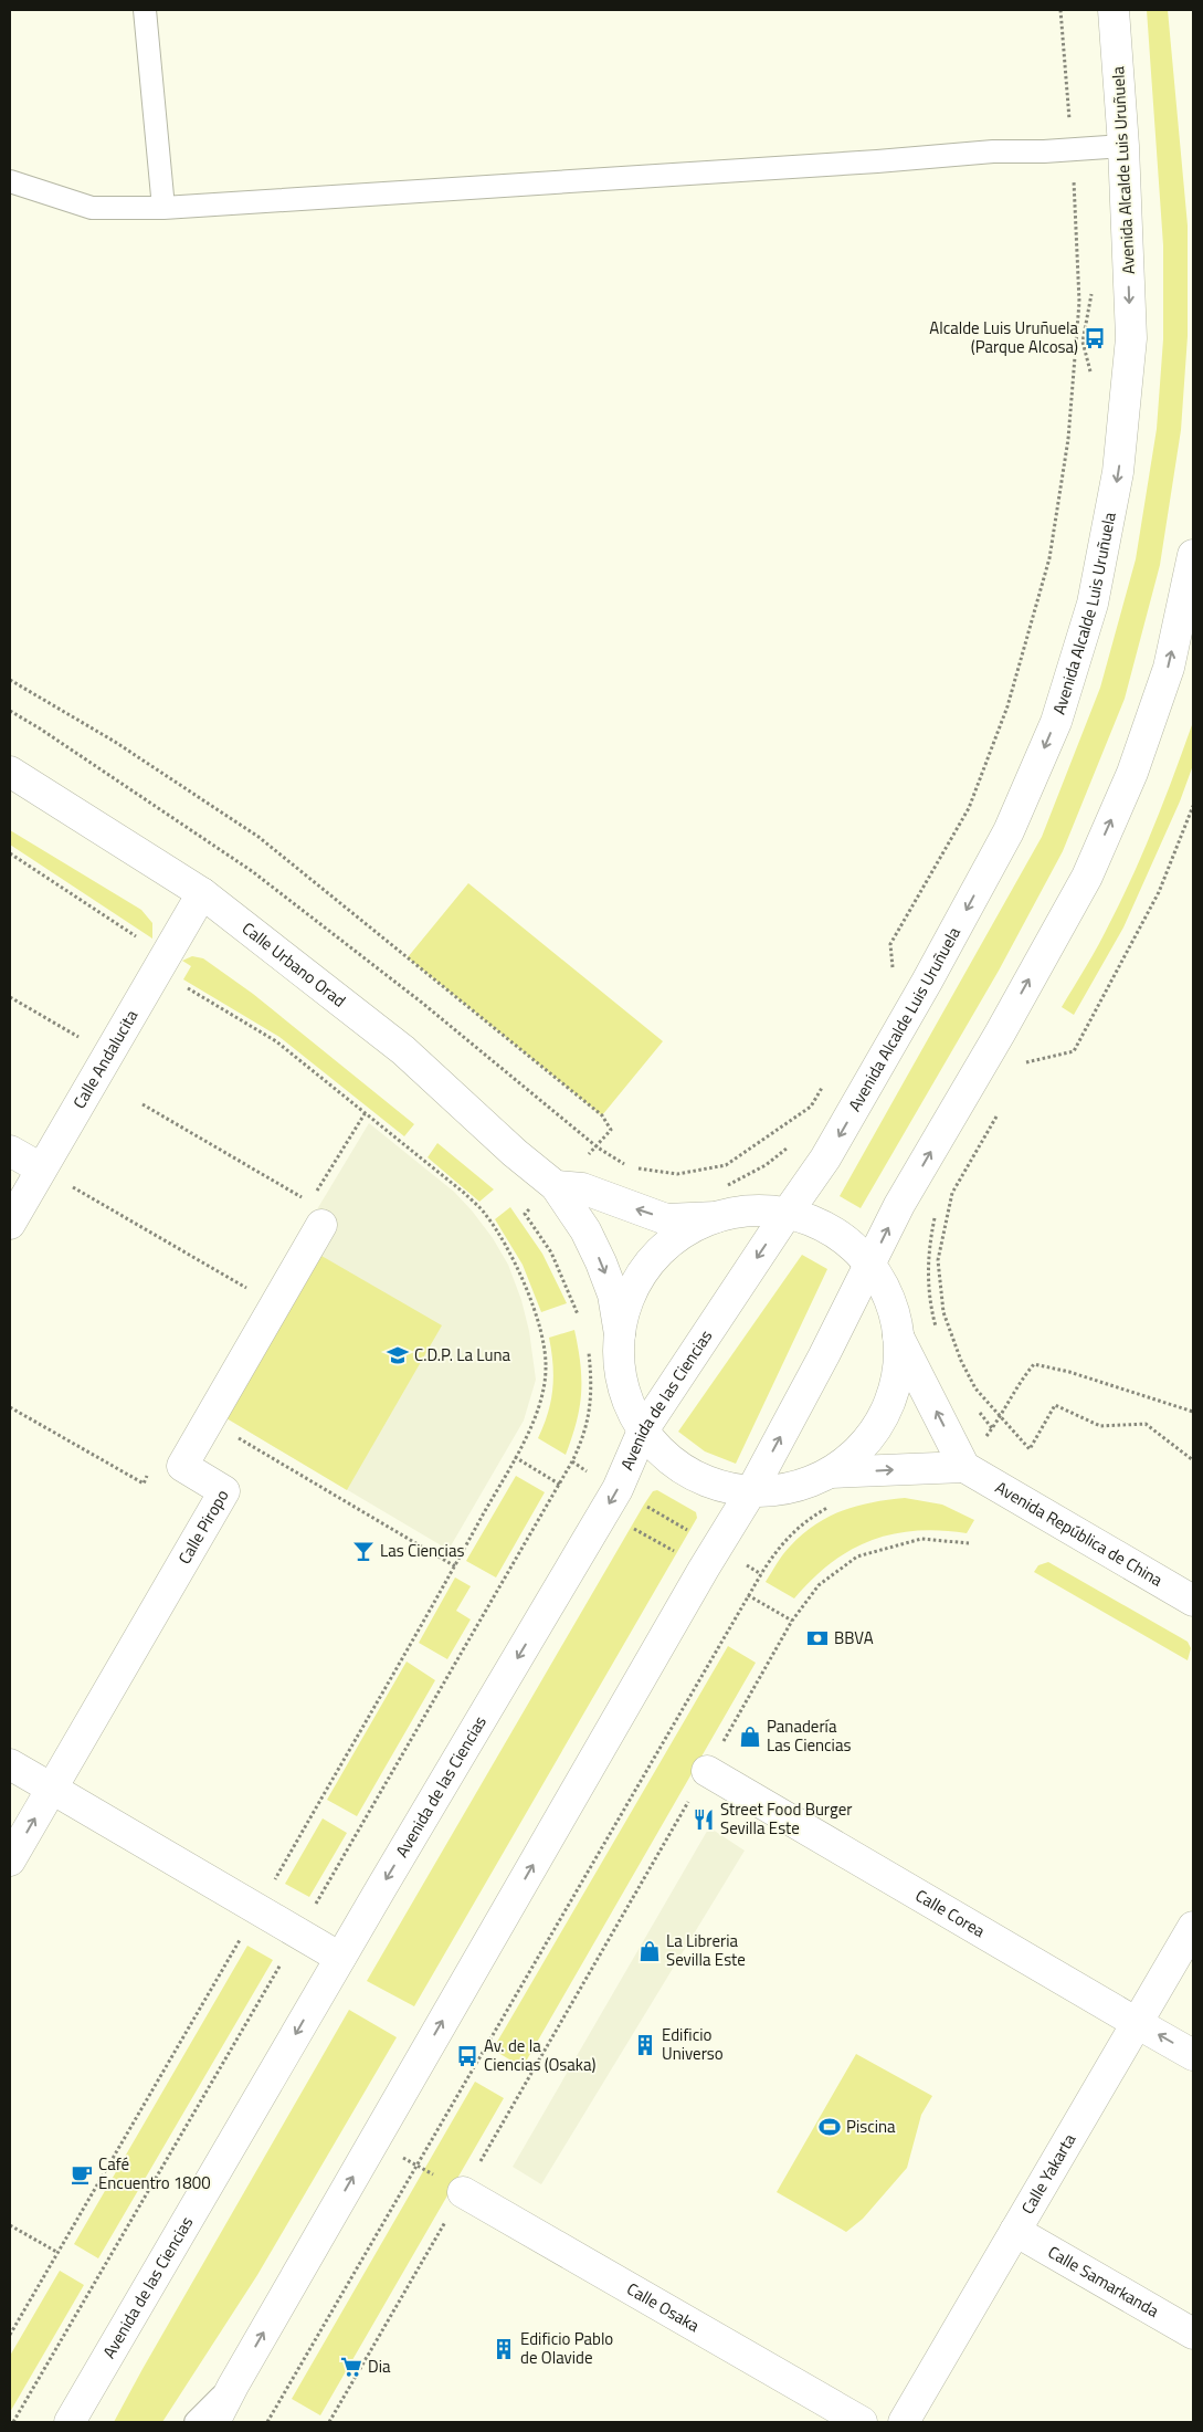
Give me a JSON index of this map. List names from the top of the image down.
{
  "streets": {
    "main road": [
      "Avenida Alcalde Luis Uruñuela",
      "Calle Urbano Orad",
      "Calle Andalucita",
      "Avenida de las Ciencias",
      "Calle Piropo",
      "Avenida República de China",
      "Calle Corea",
      "Calle Yakarta",
      "Calle Samarkanda",
      "Calle Osaka"
    ]
  },
  "crossings": [
    ["Avenida Alcalde Luis Uruñuela", "Avenida de las Ciencias"],
    ["Calle Urbano Orad", "Calle Andalucita"],
    ["Calle Corea", "Calle Yakarta"],
    ["Calle Yakarta", "Calle Samarkanda"]
  ],
  "places": {
    "bus stop": ["Alcalde Luis Uruñuela (Parque Alcosa)", "Av. de la Ciencias (Osaka)"],
    "school or university": ["C.D.P. La Luna"],
    "bar": ["Las Ciencias"],
    "bank": ["BBVA"],
    "shop": ["Panadería Las Ciencias", "La Libreria Sevilla Este"],
    "restaurant": ["Street Food Burger Sevilla Este"],
    "building": ["Edificio Universo", "Edificio Pablo de Olavide"],
    "sports": ["Piscina"],
    "cafe": ["Café Encuentro 1800"],
    "supermarket": ["Dia"]
  }
}
